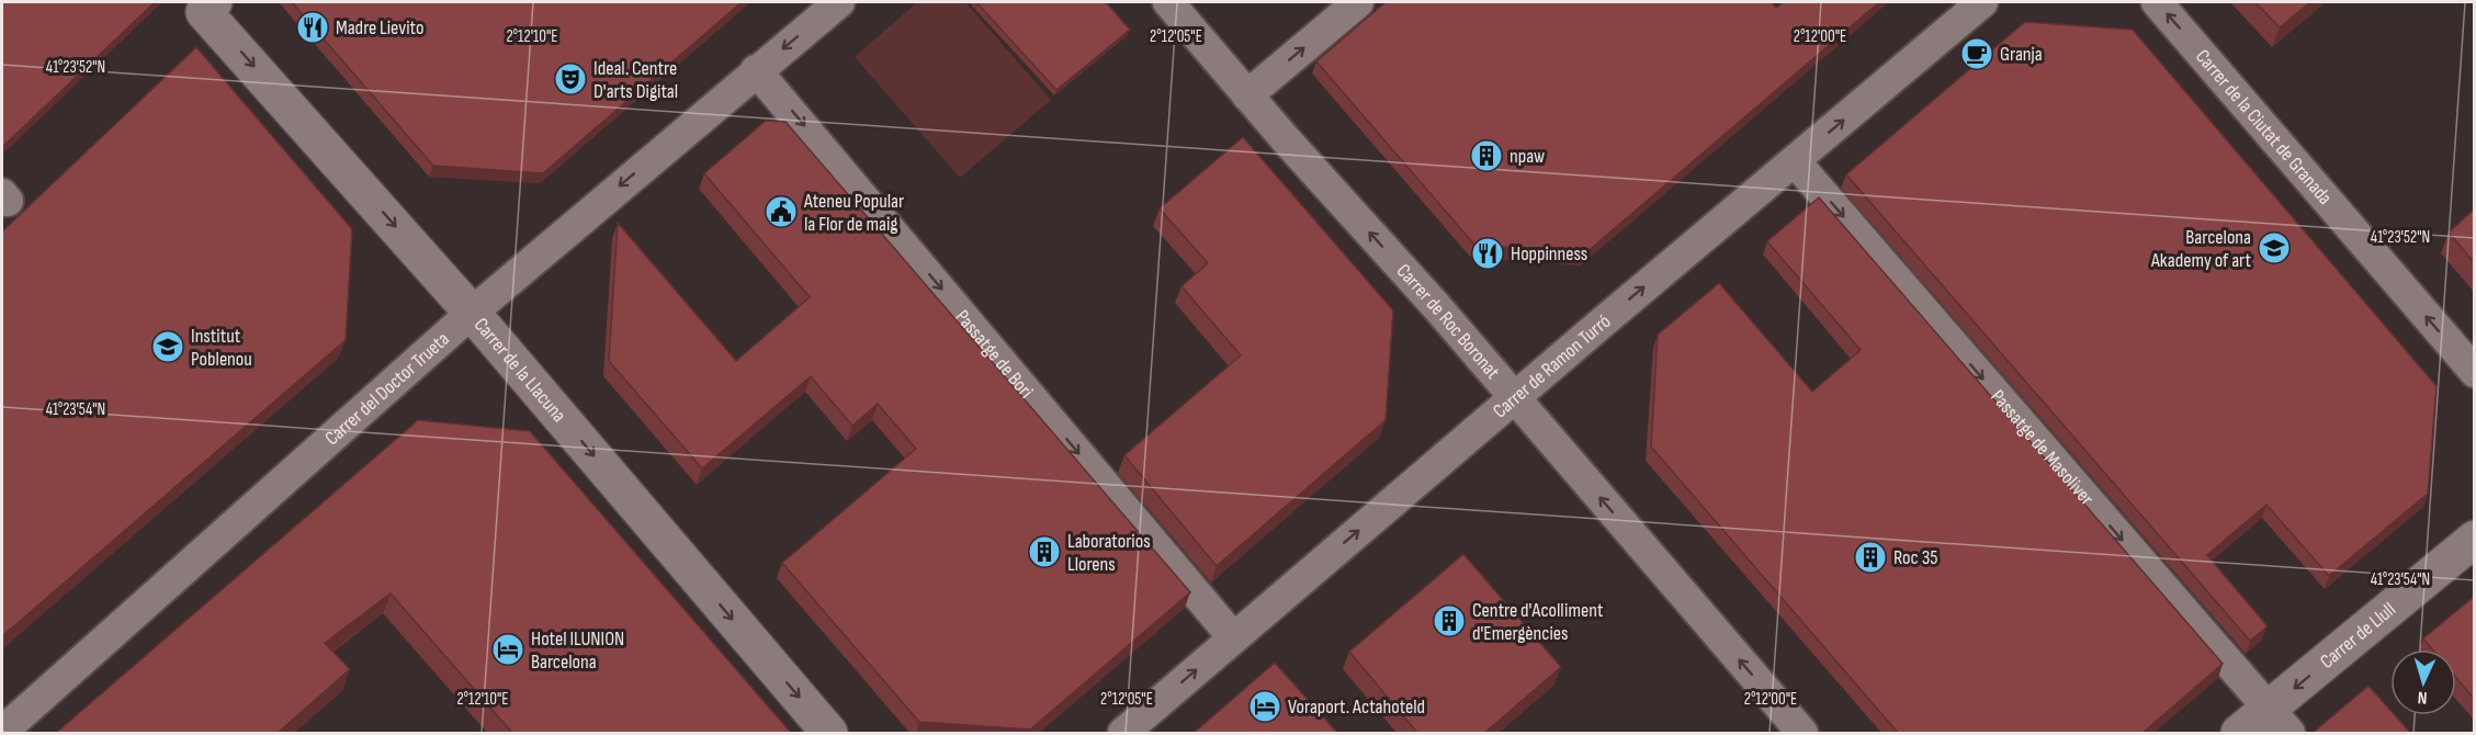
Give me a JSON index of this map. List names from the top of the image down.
{
  "streets": {
    "street": [
      "Carrer de la Ciutat de Granada",
      "Carrer de Roc Boronat",
      "Passatge de Bori",
      "Carrer de Ramon Turró",
      "Carrer de la Llacuna",
      "Carrer del Doctor Trueta",
      "Passatge de Masoliver",
      "Carrer de Llull"
    ]
  },
  "crossings": [
    ["Carrer de Roc Boronat", "Carrer de Ramon Turró"],
    ["Passatge de Bori", "Carrer de Ramon Turró"],
    ["Passatge de Bori", "Carrer del Doctor Trueta"],
    ["Carrer de Ramon Turró", "Passatge de Masoliver"],
    ["Carrer de la Llacuna", "Carrer del Doctor Trueta"],
    ["Passatge de Masoliver", "Carrer de Llull"]
  ],
  "one_way": [
    "Carrer de la Ciutat de Granada",
    "Carrer de Roc Boronat",
    "Passatge de Bori",
    "Carrer de Ramon Turró",
    "Carrer de la Llacuna",
    "Carrer del Doctor Trueta",
    "Passatge de Masoliver",
    "Carrer de Llull"
  ],
  "places": {
    "restaurant": ["Madre Lievito", "Hoppinness"],
    "cafe": ["Granja"],
    "theatre": ["Ideal. Centre D'arts Digital"],
    "building": [
      "npaw",
      "Laboratorios Llorens",
      "Roc 35",
      "Centre d'Acolliment d'Emergències"
    ],
    "public building": ["Ateneu Popular la Flor de maig"],
    "school or university": ["Barcelona Akademy of art", "Institut Poblenou"],
    "hotel": ["Hotel ILUNION Barcelona", "Voraport. Actahoteld"]
  },
  "north": "bottom",
  "coordinates": [
    "2°12'10\"E",
    "2°12'05\"E",
    "2°12'00\"E",
    "41°23'52\"N",
    "41°23'54\"N"
  ]
}
